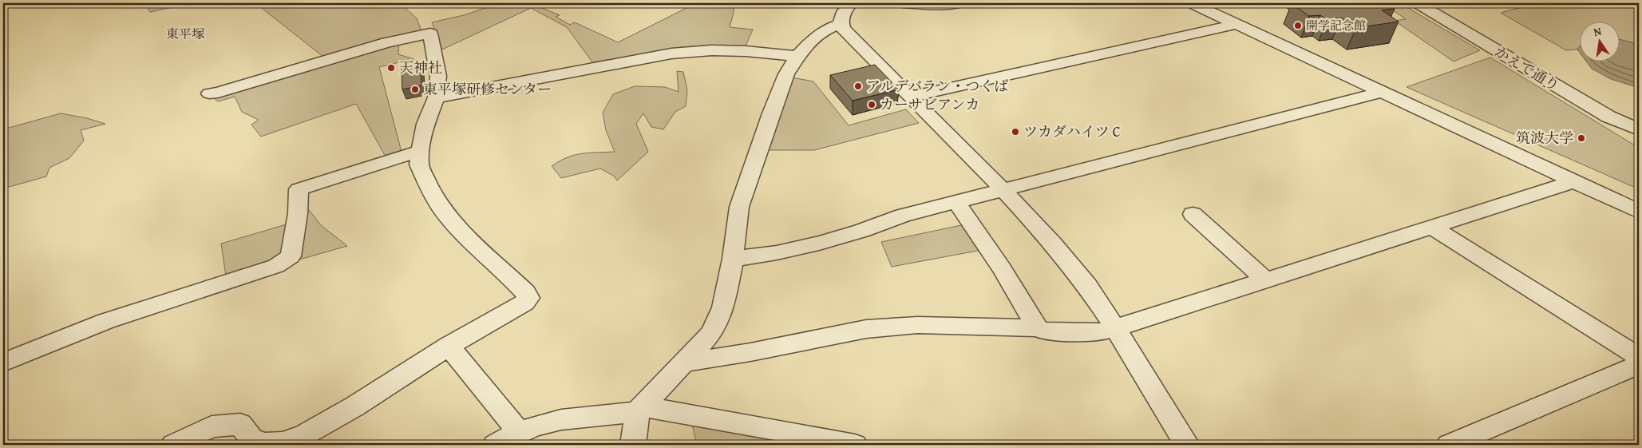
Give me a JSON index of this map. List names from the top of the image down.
{
  "streets": {
    "street": ["かえで通り"]
  },
  "districts": ["東平塚"],
  "places": [
    "開学記念館",
    "天神社",
    "アルデバラン・つくば",
    "東平塚研修センター",
    "カーサビアンカ",
    "ツカダハイツ C",
    "筑波大学"
  ],
  "north": "top"
}
